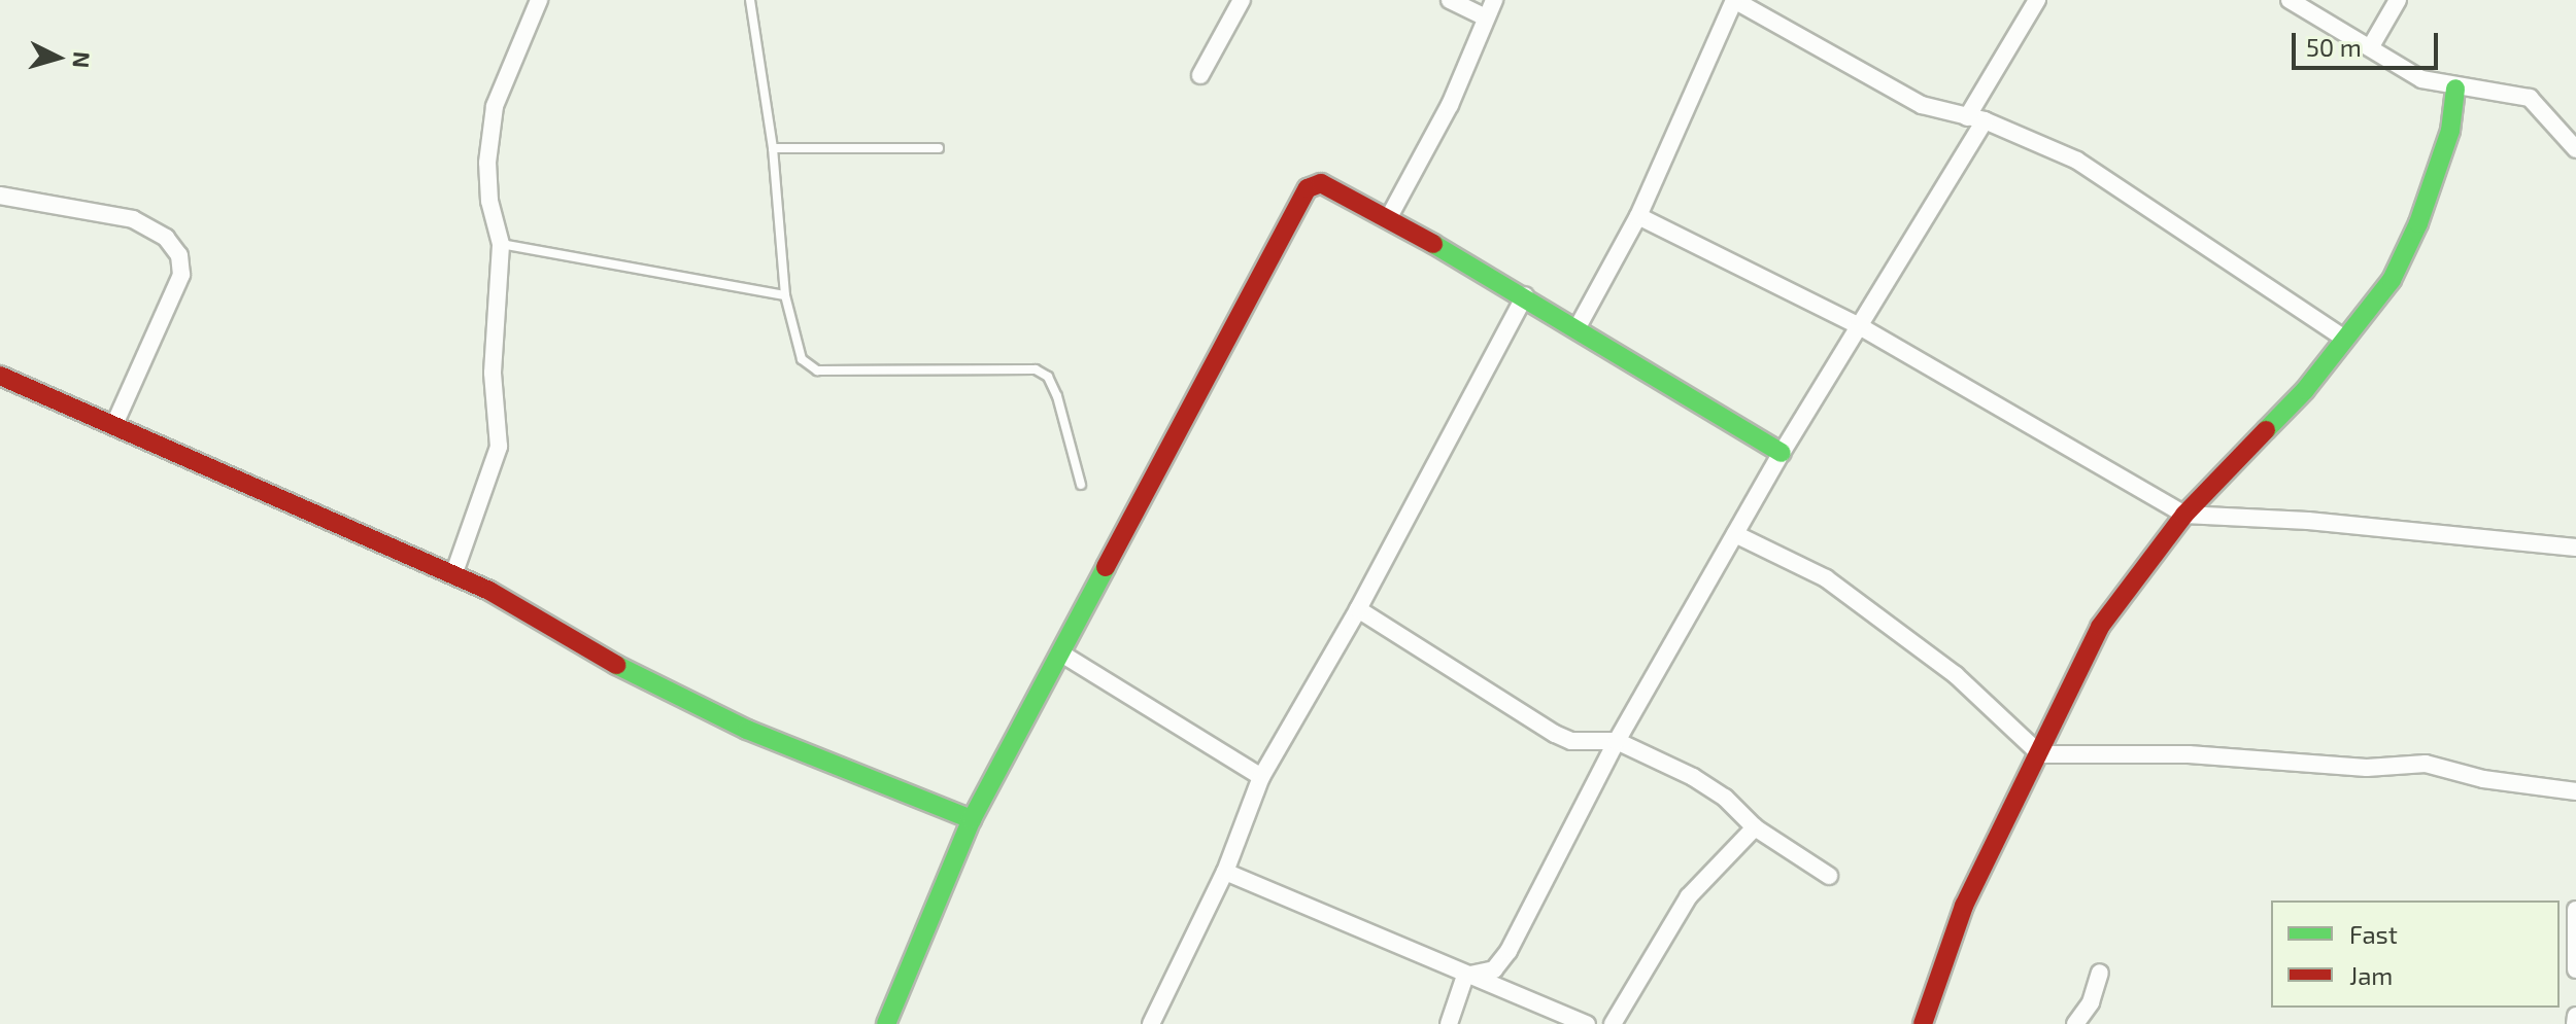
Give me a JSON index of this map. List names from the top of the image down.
{
  "legend": ["Fast", "Jam"],
  "scale_bar": "50 m",
  "north": "right"
}
